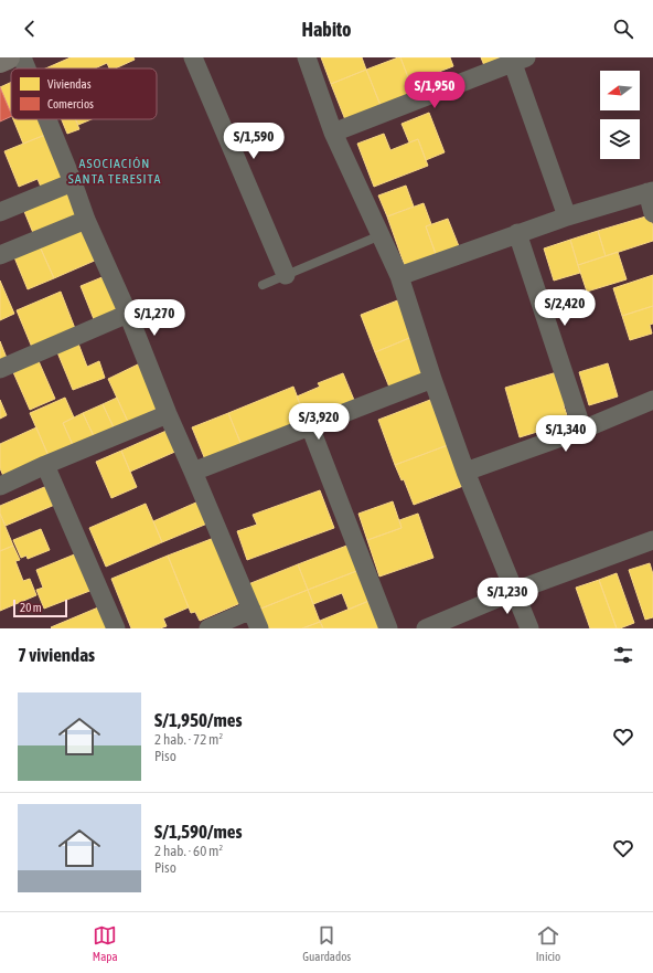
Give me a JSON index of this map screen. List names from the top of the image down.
{
  "districts": ["ASOCIACIÓN SANTA TERESITA"],
  "legend": ["Viviendas", "Comercios"],
  "scale_bar": "20 m",
  "north": "left",
  "page": {
    "header": "Habito",
    "price": [
      "S/1,950",
      "S/1,590",
      "S/2,420",
      "S/1,270",
      "S/3,920",
      "S/1,340",
      "S/1,230"
    ],
    "scale": "20 m",
    "heading": "7 viviendas",
    "list": [
      {
        "name": "S/1,950/mes",
        "note": "2 hab. · 72 m² · Piso"
      },
      {
        "name": "S/1,590/mes",
        "note": "2 hab. · 60 m² · Piso"
      }
    ],
    "tabs": ["Mapa", "Guardados", "Inicio"]
  }
}
